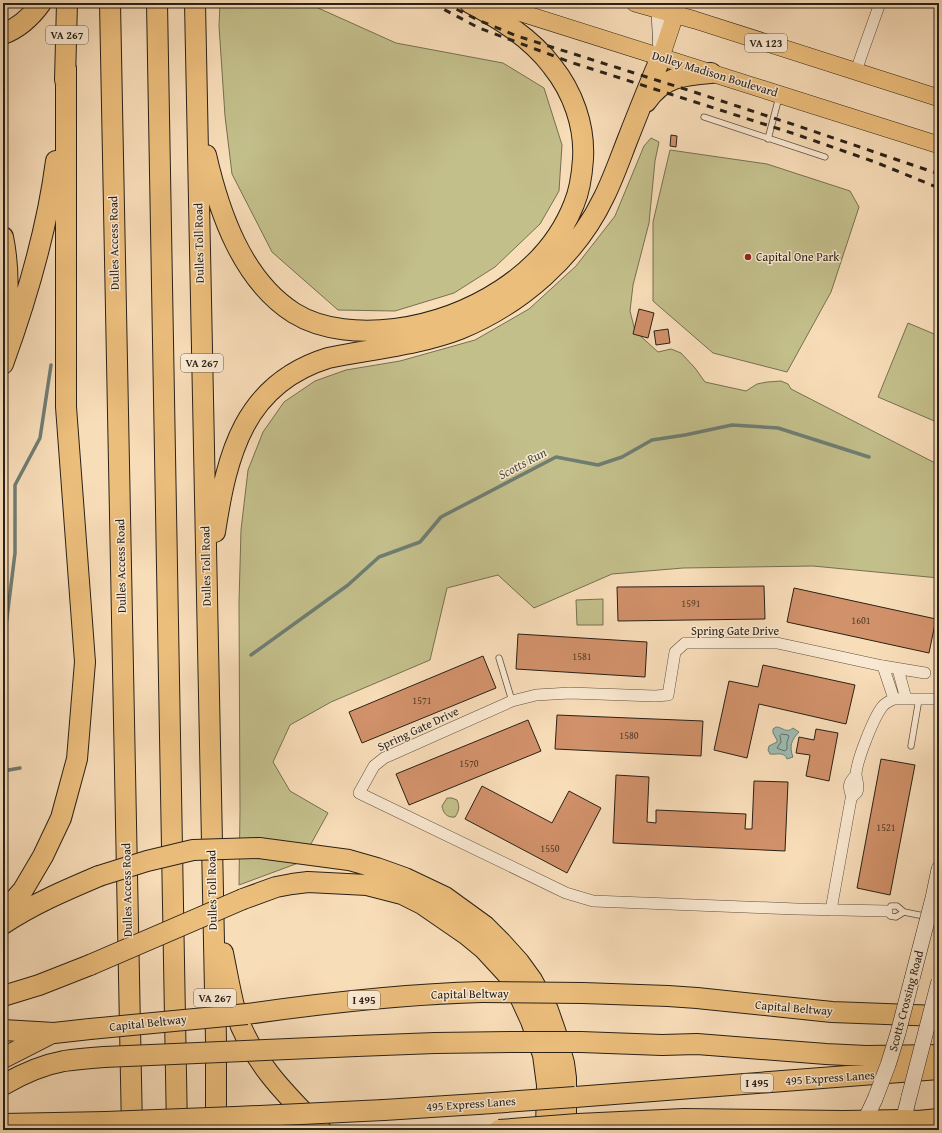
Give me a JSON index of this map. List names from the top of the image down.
{
  "streets": {
    "highway": [
      "VA 267",
      "Dulles Access Road",
      "Dulles Toll Road",
      "Capital Beltway",
      "I 495",
      "495 Express Lanes"
    ],
    "main road": ["VA 123", "Dolley Madison Boulevard", "Scotts Crossing Road"],
    "street": ["Spring Gate Drive"]
  },
  "water": ["Scotts Run"],
  "places": ["Capital One Park"],
  "house_numbers": [
    "1591",
    "1601",
    "1581",
    "1571",
    "1580",
    "1570",
    "1521",
    "1550"
  ]
}
